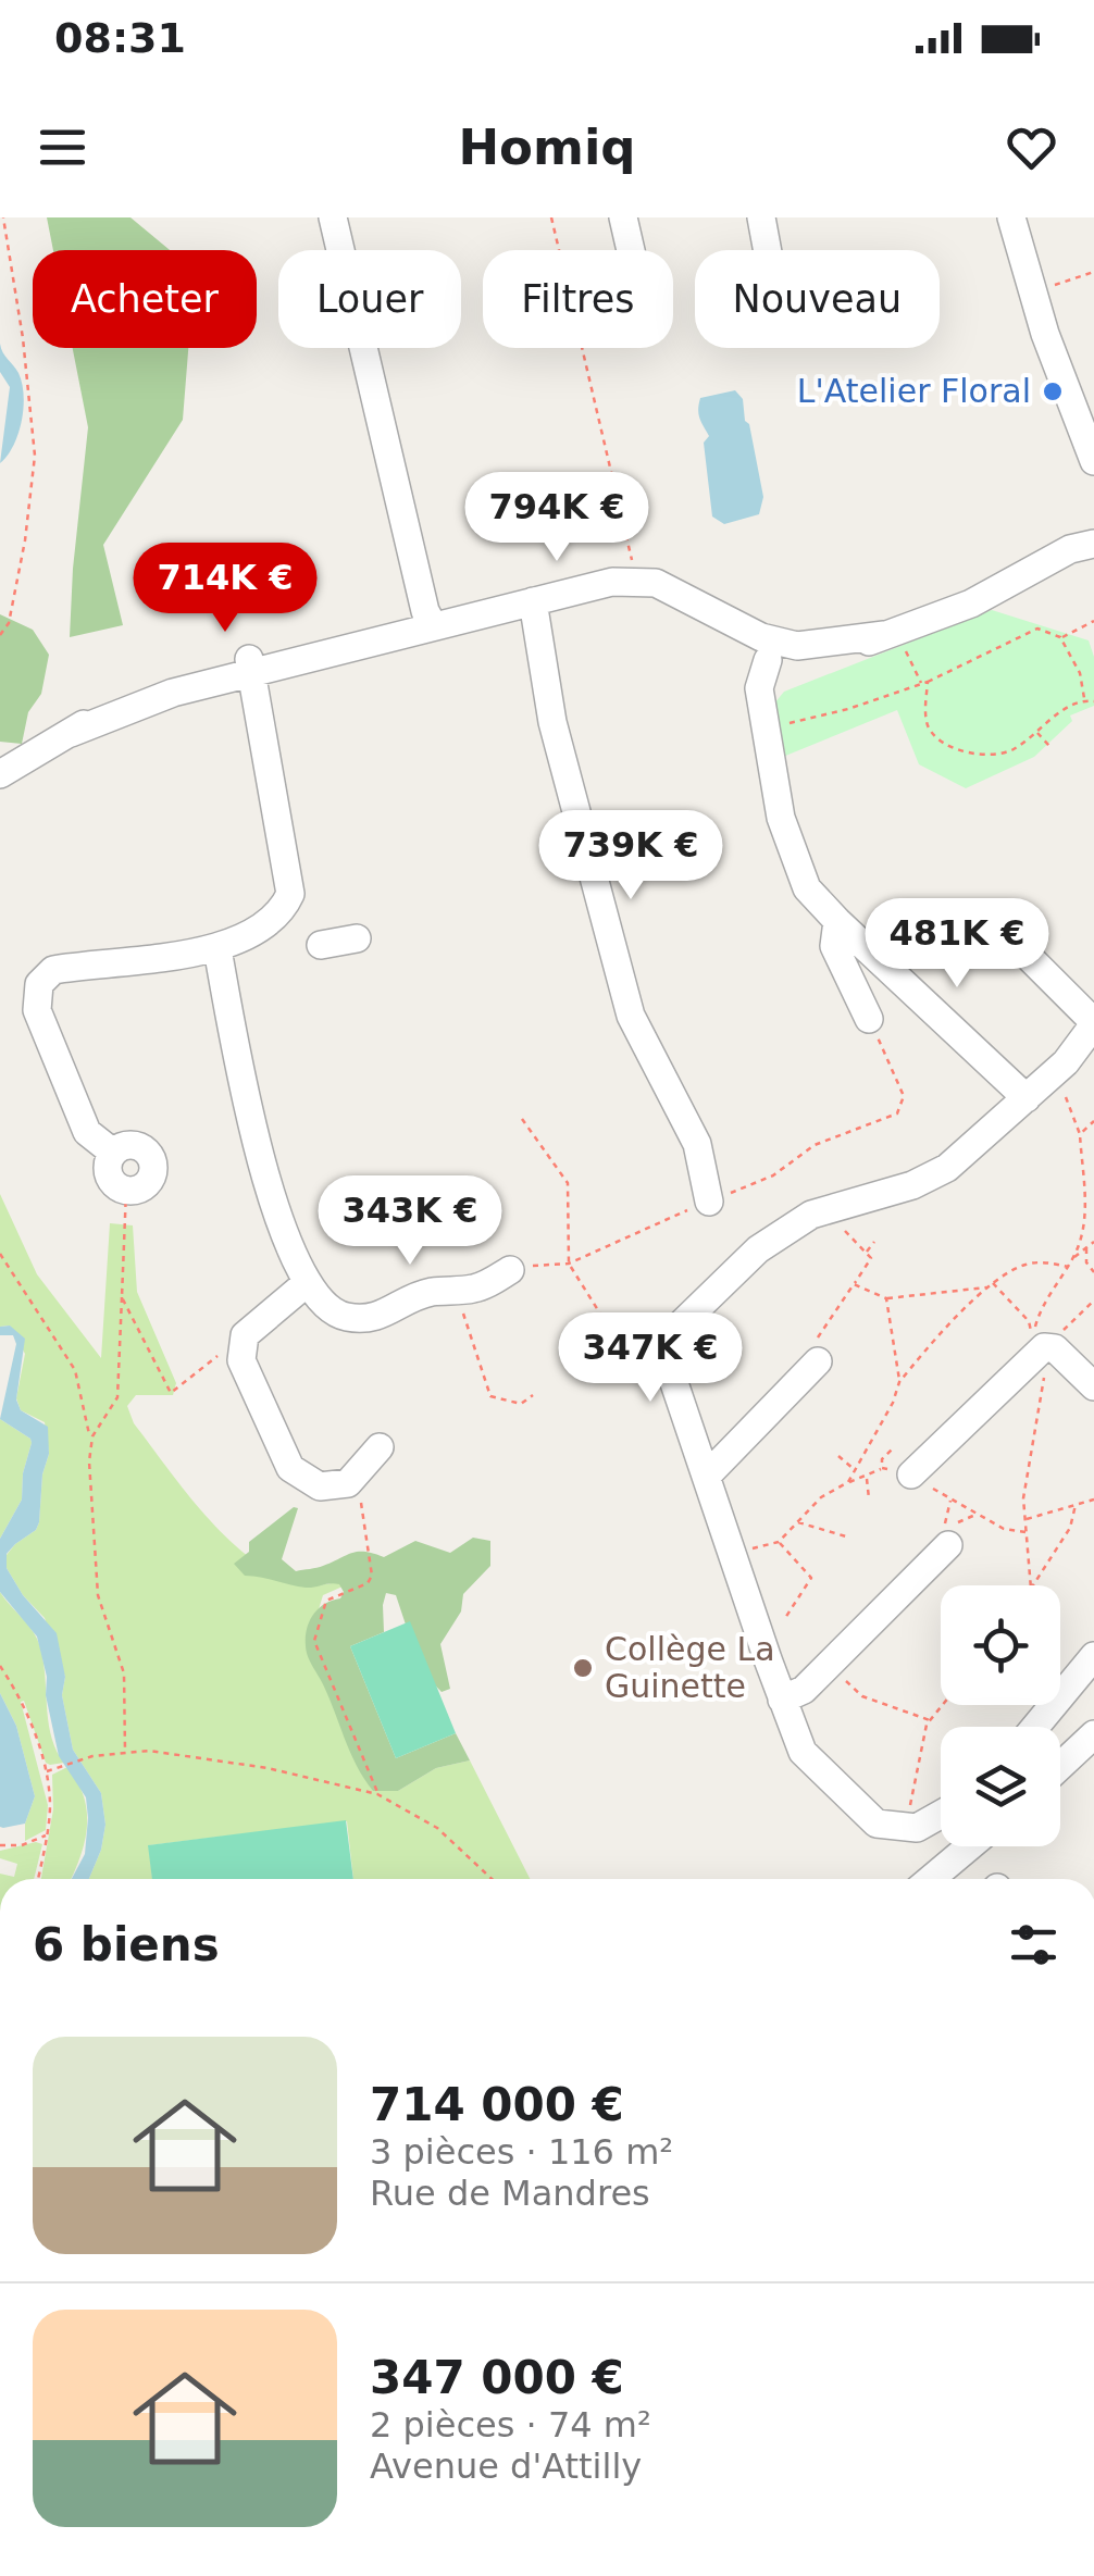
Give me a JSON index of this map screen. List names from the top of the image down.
{
  "places": ["L'Atelier Floral", "Collège La Guinette"],
  "page": {
    "status": "08:31",
    "header": "Homiq",
    "chip": [
      "Acheter",
      "Louer",
      "Filtres",
      "Nouveau"
    ],
    "price": [
      "794K €",
      "714K €",
      "739K €",
      "481K €",
      "343K €",
      "347K €"
    ],
    "heading": "6 biens",
    "list": [
      {
        "name": "714 000 €",
        "note": "3 pièces · 116 m² · Rue de Mandres"
      },
      {
        "name": "347 000 €",
        "note": "2 pièces · 74 m² · Avenue d'Attilly"
      }
    ]
  }
}
